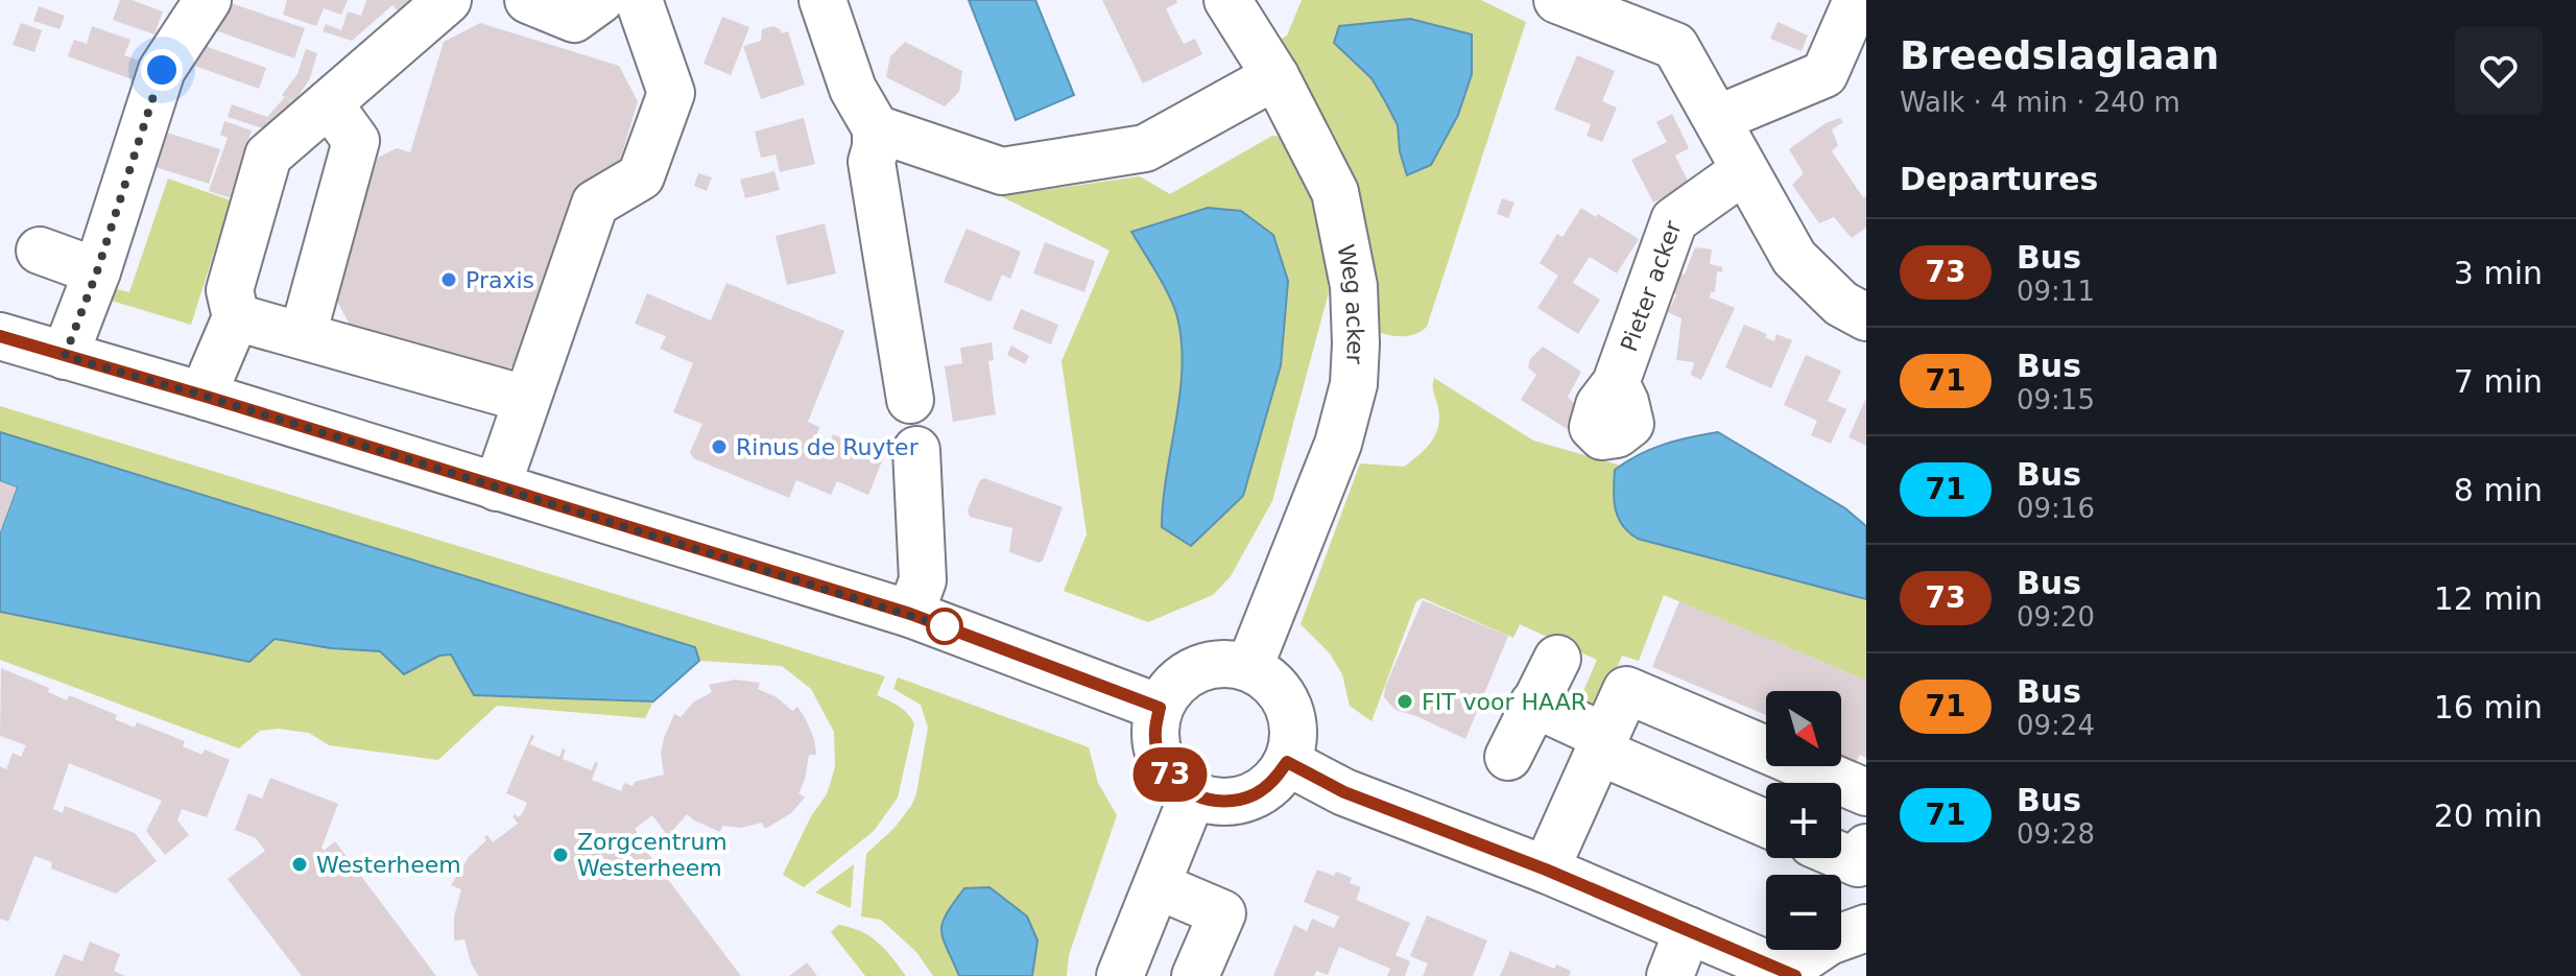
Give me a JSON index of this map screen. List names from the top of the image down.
{
  "streets": {
    "street": ["Pieter acker", "Weg acker"]
  },
  "places": [
    "Praxis",
    "Rinus de Ruyter",
    "FIT voor HAAR",
    "Zorgcentrum Westerheem",
    "Westerheem"
  ],
  "lines": ["bus line 73"],
  "north": "bottom right",
  "page": {
    "on_map": "73",
    "heading": [
      ["Breedslaglaan", "Walk · 4 min · 240 m"],
      "Departures"
    ],
    "list": [
      {
        "mark": "73",
        "name": "Bus",
        "note": "09:11",
        "value": "3 min"
      },
      {
        "mark": "71",
        "name": "Bus",
        "note": "09:15",
        "value": "7 min"
      },
      {
        "mark": "71",
        "name": "Bus",
        "note": "09:16",
        "value": "8 min"
      },
      {
        "mark": "73",
        "name": "Bus",
        "note": "09:20",
        "value": "12 min"
      },
      {
        "mark": "71",
        "name": "Bus",
        "note": "09:24",
        "value": "16 min"
      },
      {
        "mark": "71",
        "name": "Bus",
        "note": "09:28",
        "value": "20 min"
      }
    ],
    "map_buttons": ["+", "−"]
  }
}
